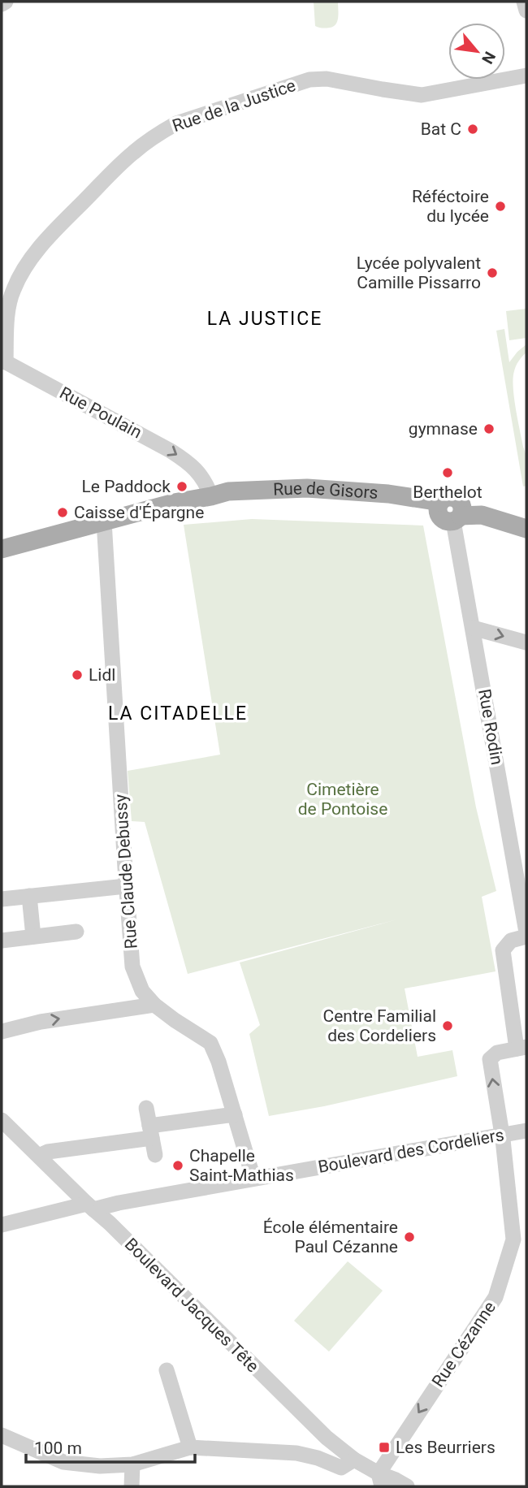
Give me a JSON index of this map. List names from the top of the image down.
{
  "streets": {
    "main road": ["Rue de Gisors"],
    "street": [
      "Rue de la Justice",
      "Rue Poulain",
      "Rue Rodin",
      "Rue Claude Debussy",
      "Boulevard des Cordeliers",
      "Boulevard Jacques Tête",
      "Rue Cézanne"
    ]
  },
  "crossings": [
    ["Rue de la Justice", "Rue Poulain"],
    ["Rue Poulain", "Rue de Gisors"],
    ["Rue de Gisors", "Rue Rodin"],
    ["Rue de Gisors", "Rue Claude Debussy"],
    ["Rue Rodin", "Boulevard des Cordeliers"],
    ["Rue Rodin", "Rue Cézanne"],
    ["Rue Claude Debussy", "Boulevard des Cordeliers"],
    ["Boulevard des Cordeliers", "Boulevard Jacques Tête"],
    ["Boulevard des Cordeliers", "Rue Cézanne"],
    ["Boulevard Jacques Tête", "Rue Cézanne"]
  ],
  "one_way": ["Rue Poulain", "Rue Cézanne"],
  "districts": ["LA JUSTICE", "LA CITADELLE"],
  "parks": ["Cimetière de Pontoise"],
  "places": {
    "other": [
      "Bat C",
      "Réféctoire du lycée",
      "Lycée polyvalent Camille Pissarro",
      "gymnase",
      "Berthelot",
      "Le Paddock",
      "Caisse d'Épargne",
      "Lidl",
      "Centre Familial des Cordeliers",
      "Chapelle Saint-Mathias",
      "École élémentaire Paul Cézanne"
    ],
    "transit": ["Les Beurriers"]
  },
  "scale_bar": "100 m",
  "north": "bottom right"
}
